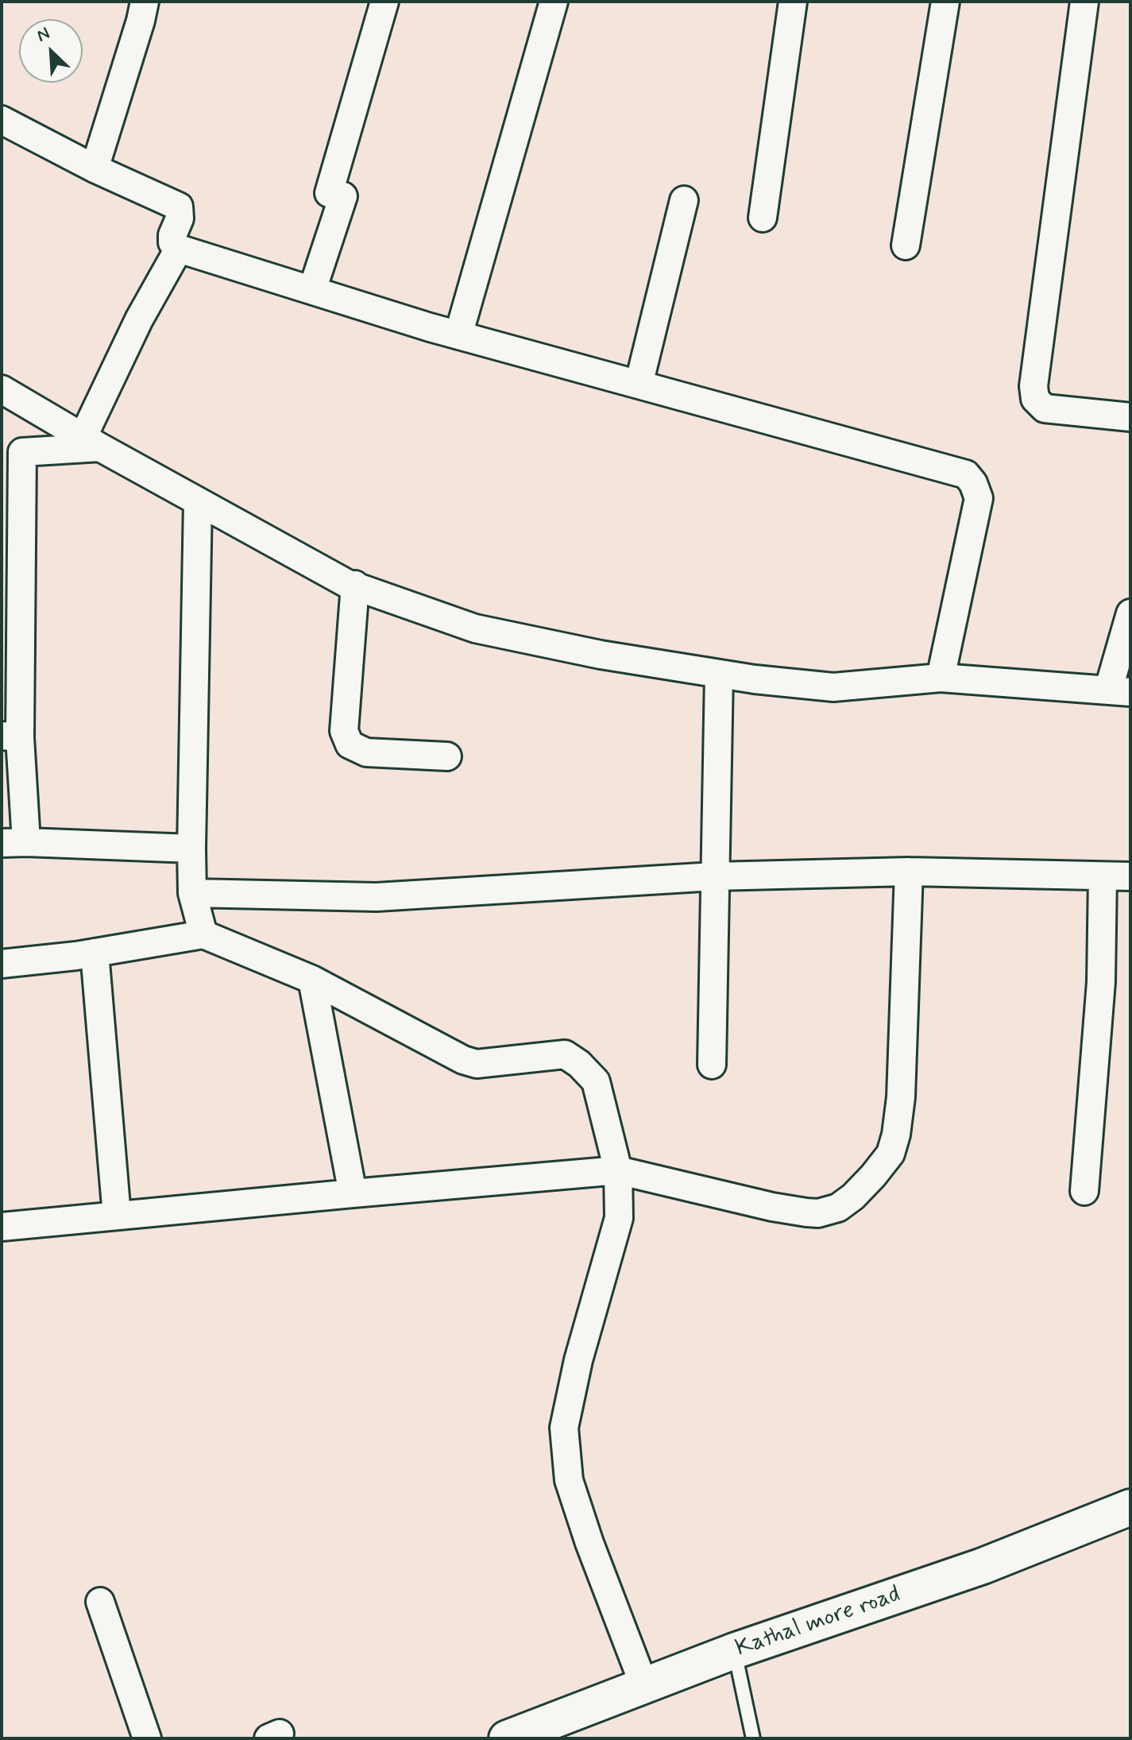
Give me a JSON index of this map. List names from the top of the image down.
{
  "streets": {
    "main road": ["Kathal more road"]
  },
  "north": "top left"
}
